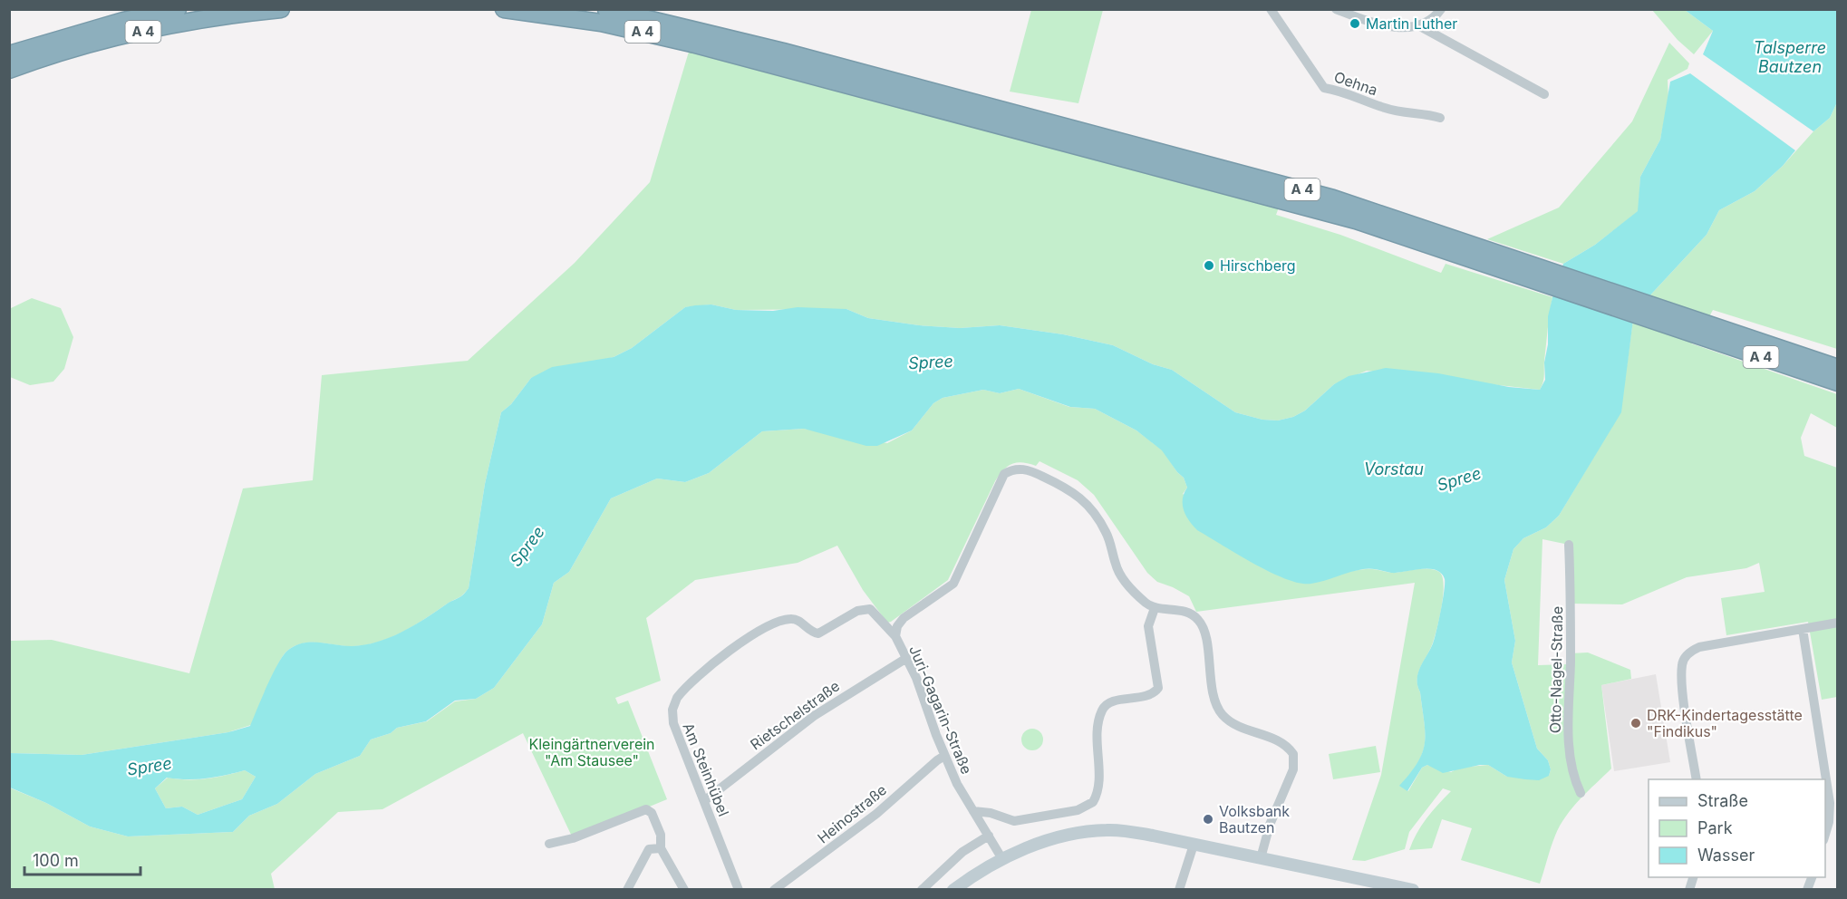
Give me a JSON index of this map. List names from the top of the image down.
{
  "streets": {
    "highway": ["A 4"],
    "street": [
      "Oehna",
      "Otto-Nagel-Straße",
      "Juri-Gagarin-Straße",
      "Rietschelstraße",
      "Am Steinhübel",
      "Heinostraße"
    ]
  },
  "crossings": [
    ["Juri-Gagarin-Straße", "Rietschelstraße"],
    ["Juri-Gagarin-Straße", "Am Steinhübel"],
    ["Juri-Gagarin-Straße", "Heinostraße"],
    ["Rietschelstraße", "Am Steinhübel"]
  ],
  "water": ["Talsperre Bautzen", "Spree", "Vorstau"],
  "parks": ["Kleingärtnerverein \"Am Stausee\""],
  "places": [
    "Martin Luther",
    "Hirschberg",
    "DRK-Kindertagesstätte \"Findikus\"",
    "Volksbank Bautzen"
  ],
  "legend": ["Straße", "Park", "Wasser"],
  "scale_bar": "100 m"
}
